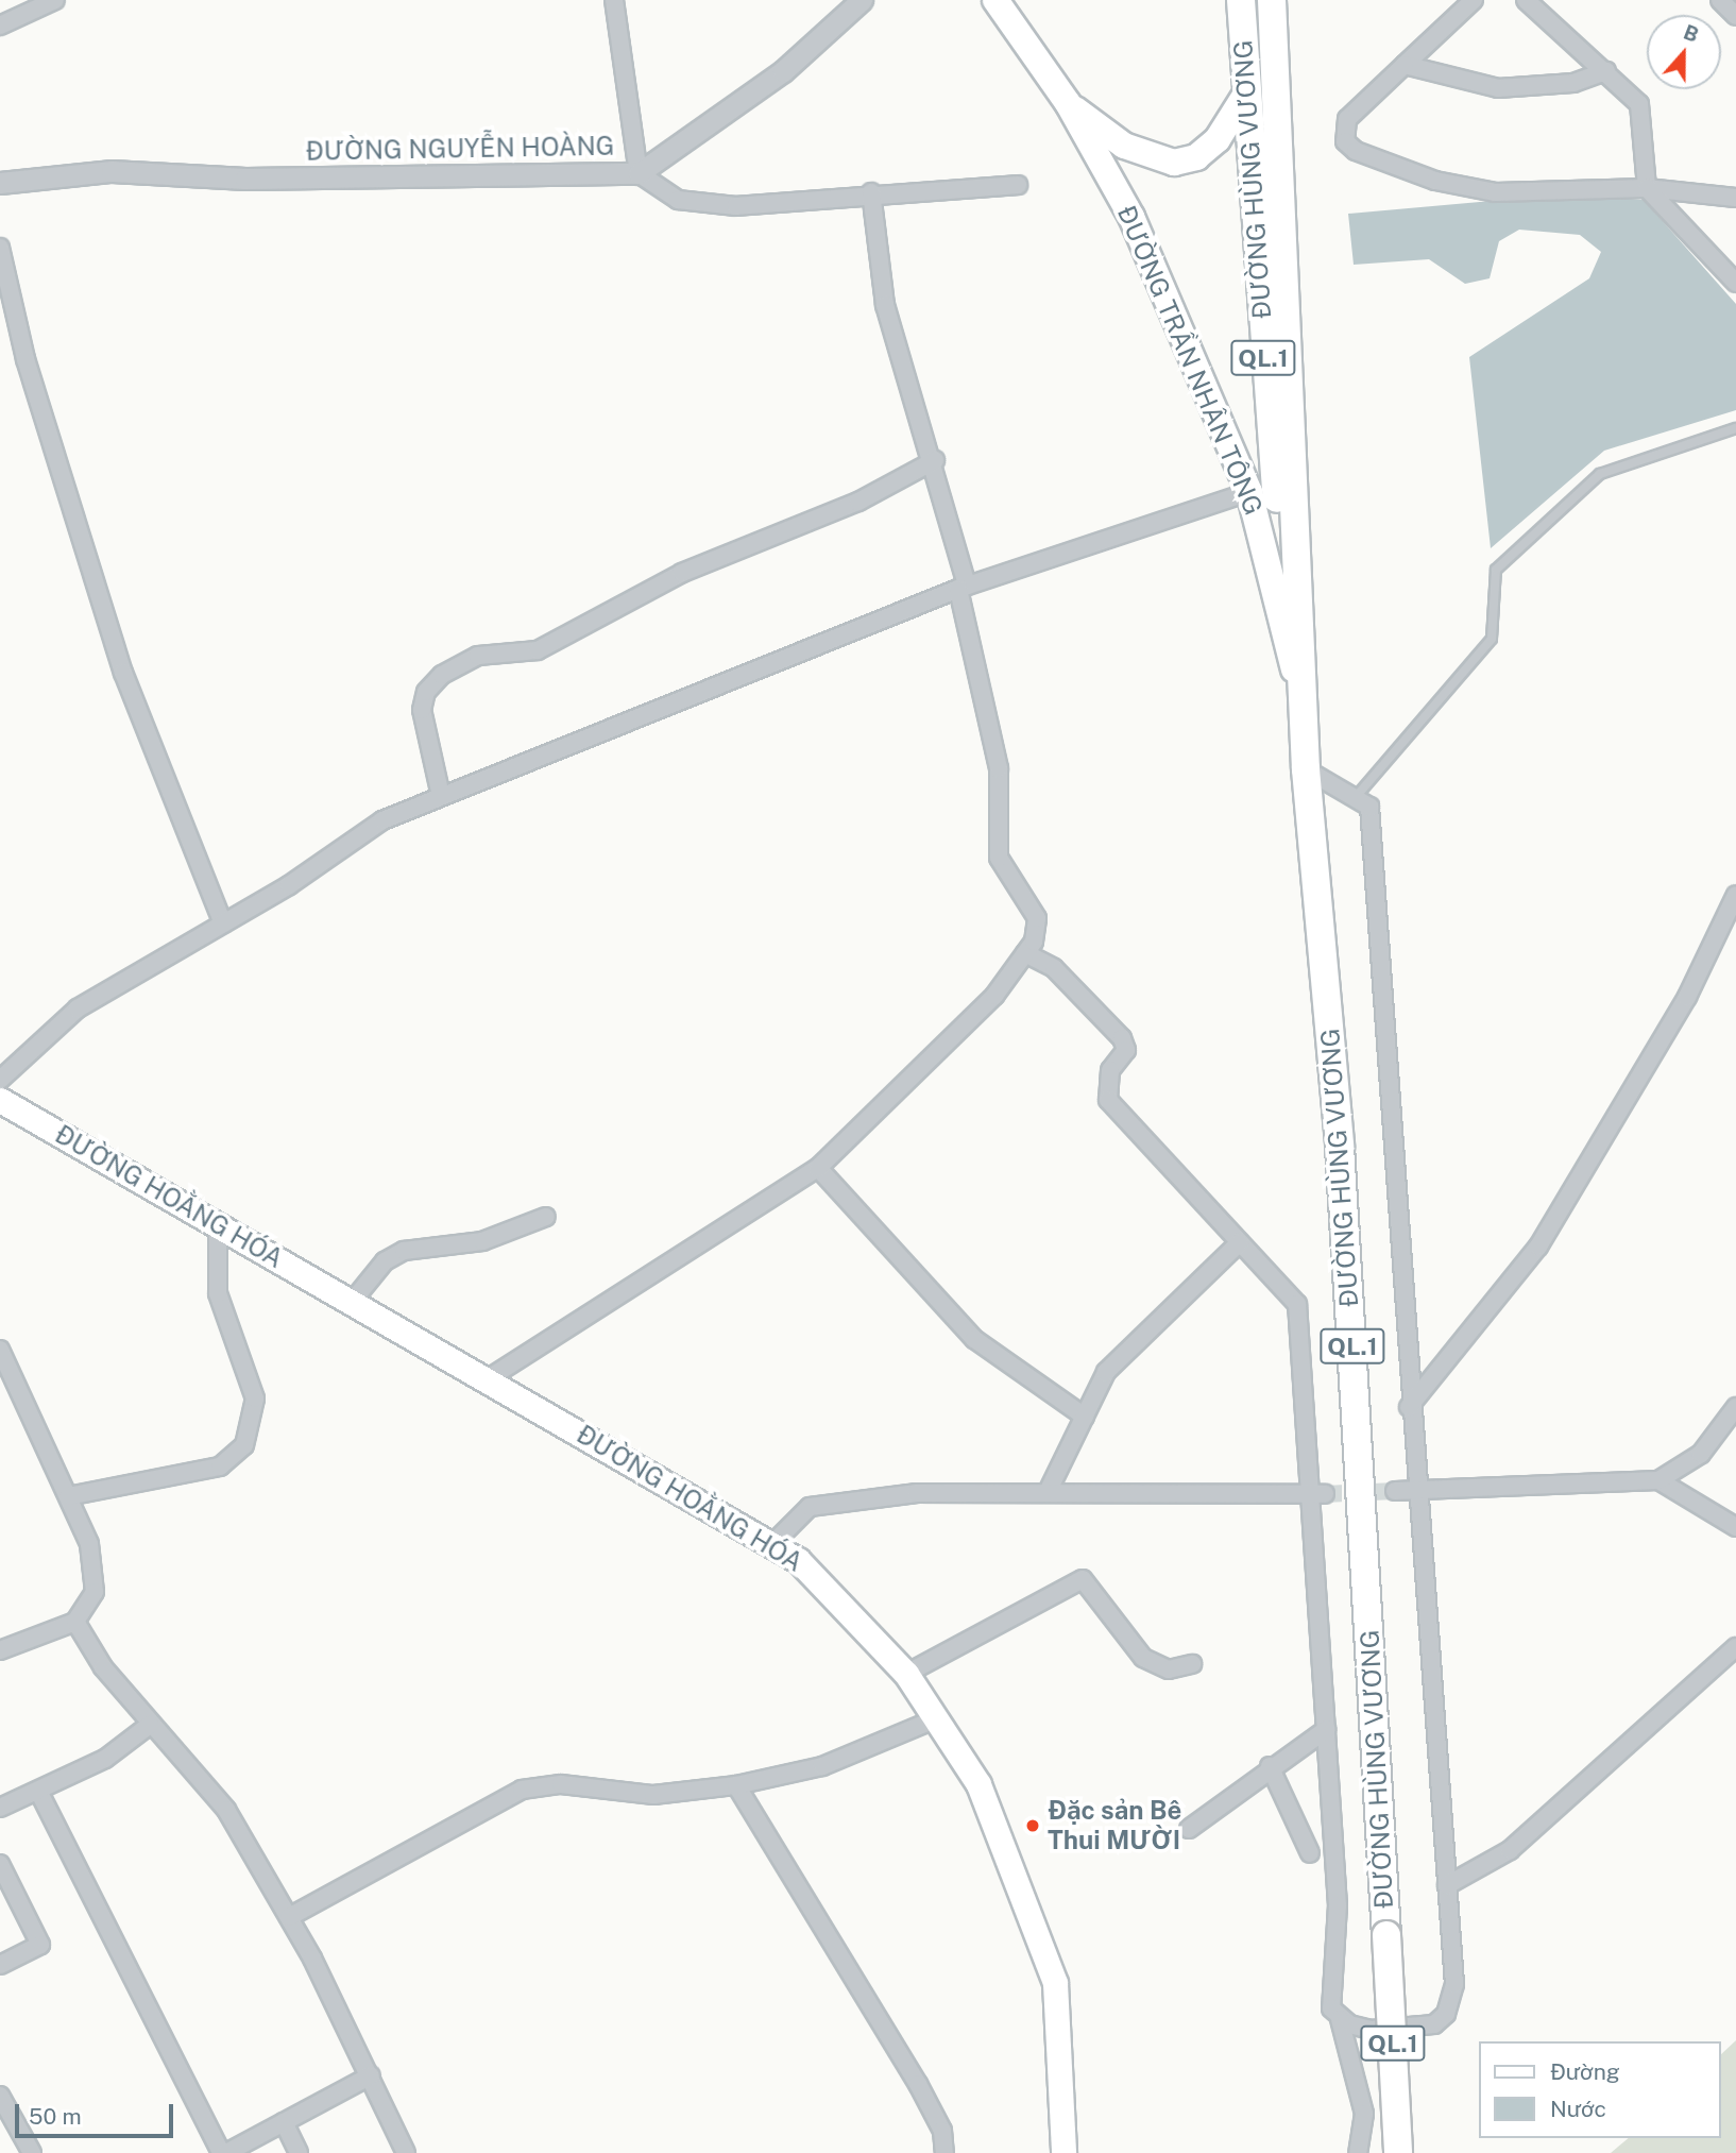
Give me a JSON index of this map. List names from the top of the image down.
{
  "streets": {
    "highway": ["ĐƯỜNG HÙNG VƯƠNG", "QL.1"],
    "main road": ["ĐƯỜNG TRẦN NHÂN TÔNG", "ĐƯỜNG HOẰNG HÓA"],
    "street": ["ĐƯỜNG NGUYỄN HOÀNG"]
  },
  "crossings": [
    ["ĐƯỜNG HÙNG VƯƠNG", "ĐƯỜNG TRẦN NHÂN TÔNG"]
  ],
  "places": ["Đặc sản Bê Thui MƯỜI"],
  "legend": ["Đường", "Nước"],
  "scale_bar": "50 m",
  "north": "top"
}
